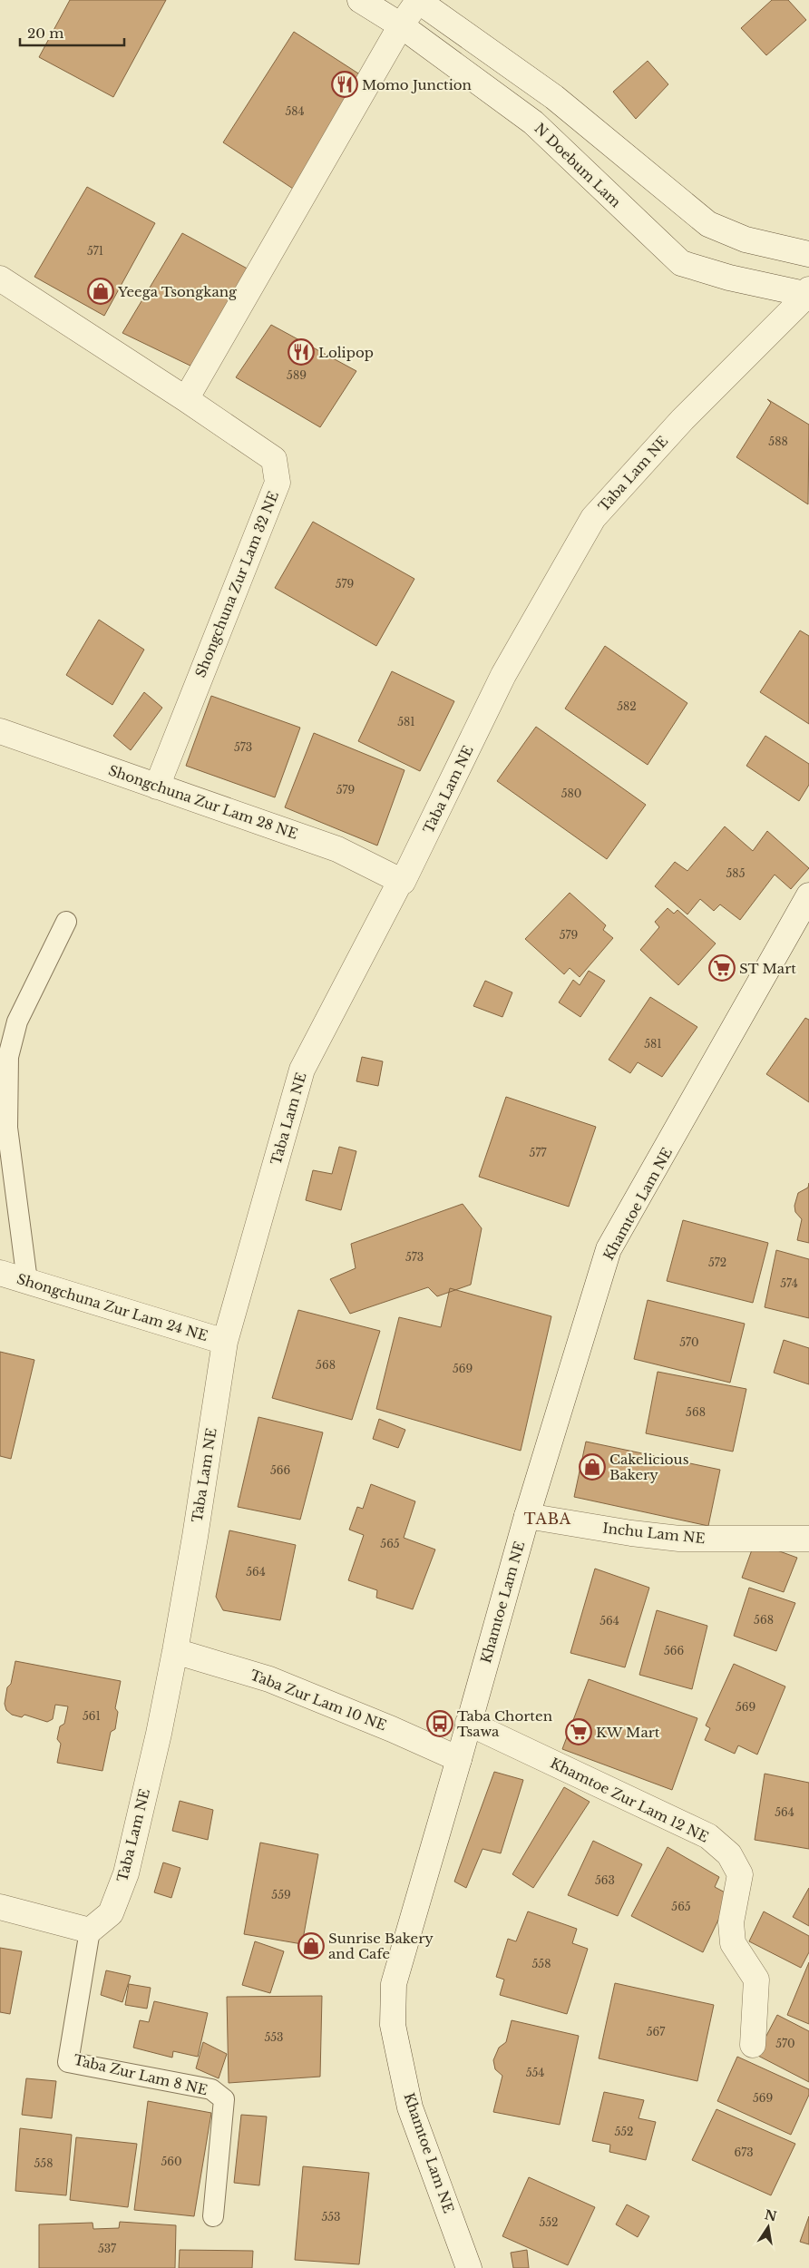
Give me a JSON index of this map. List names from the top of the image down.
{
  "streets": {
    "street": [
      "N Doebum Lam",
      "Taba Lam NE",
      "Shongchuna Zur Lam 32 NE",
      "Shongchuna Zur Lam 28 NE",
      "Khamtoe Lam NE",
      "Shongchuna Zur Lam 24 NE",
      "Inchu Lam NE",
      "Taba Zur Lam 10 NE",
      "Khamtoe Zur Lam 12 NE"
    ],
    "lane": ["Taba Zur Lam 8 NE"]
  },
  "crossings": [
    ["N Doebum Lam", "Taba Lam NE"],
    ["Taba Lam NE", "Shongchuna Zur Lam 28 NE"],
    ["Taba Lam NE", "Shongchuna Zur Lam 24 NE"],
    ["Taba Lam NE", "Taba Zur Lam 10 NE"],
    ["Taba Lam NE", "Taba Zur Lam 8 NE"],
    ["Shongchuna Zur Lam 32 NE", "Shongchuna Zur Lam 28 NE"],
    ["Khamtoe Lam NE", "Inchu Lam NE"],
    ["Khamtoe Lam NE", "Taba Zur Lam 10 NE"],
    ["Khamtoe Lam NE", "Khamtoe Zur Lam 12 NE"]
  ],
  "districts": ["TABA"],
  "places": {
    "restaurant": ["Momo Junction", "Lolipop"],
    "shop": ["Yeega Tsongkang", "Cakelicious Bakery", "Sunrise Bakery and Cafe"],
    "supermarket": ["ST Mart", "KW Mart"],
    "bus stop": ["Taba Chorten Tsawa"]
  },
  "house_numbers": [
    "584",
    "571",
    "589",
    "588",
    "579",
    "582",
    "581",
    "573",
    "579",
    "580",
    "585",
    "579",
    "581",
    "577",
    "573",
    "572",
    "574",
    "570",
    "568",
    "569",
    "568",
    "566",
    "565",
    "564",
    "568",
    "564",
    "566",
    "569",
    "561",
    "564",
    "563",
    "559",
    "565",
    "558",
    "567",
    "553",
    "570",
    "554",
    "569",
    "552",
    "673",
    "560",
    "558",
    "553",
    "552",
    "537"
  ],
  "scale_bar": "20 m",
  "north": "top"
}
